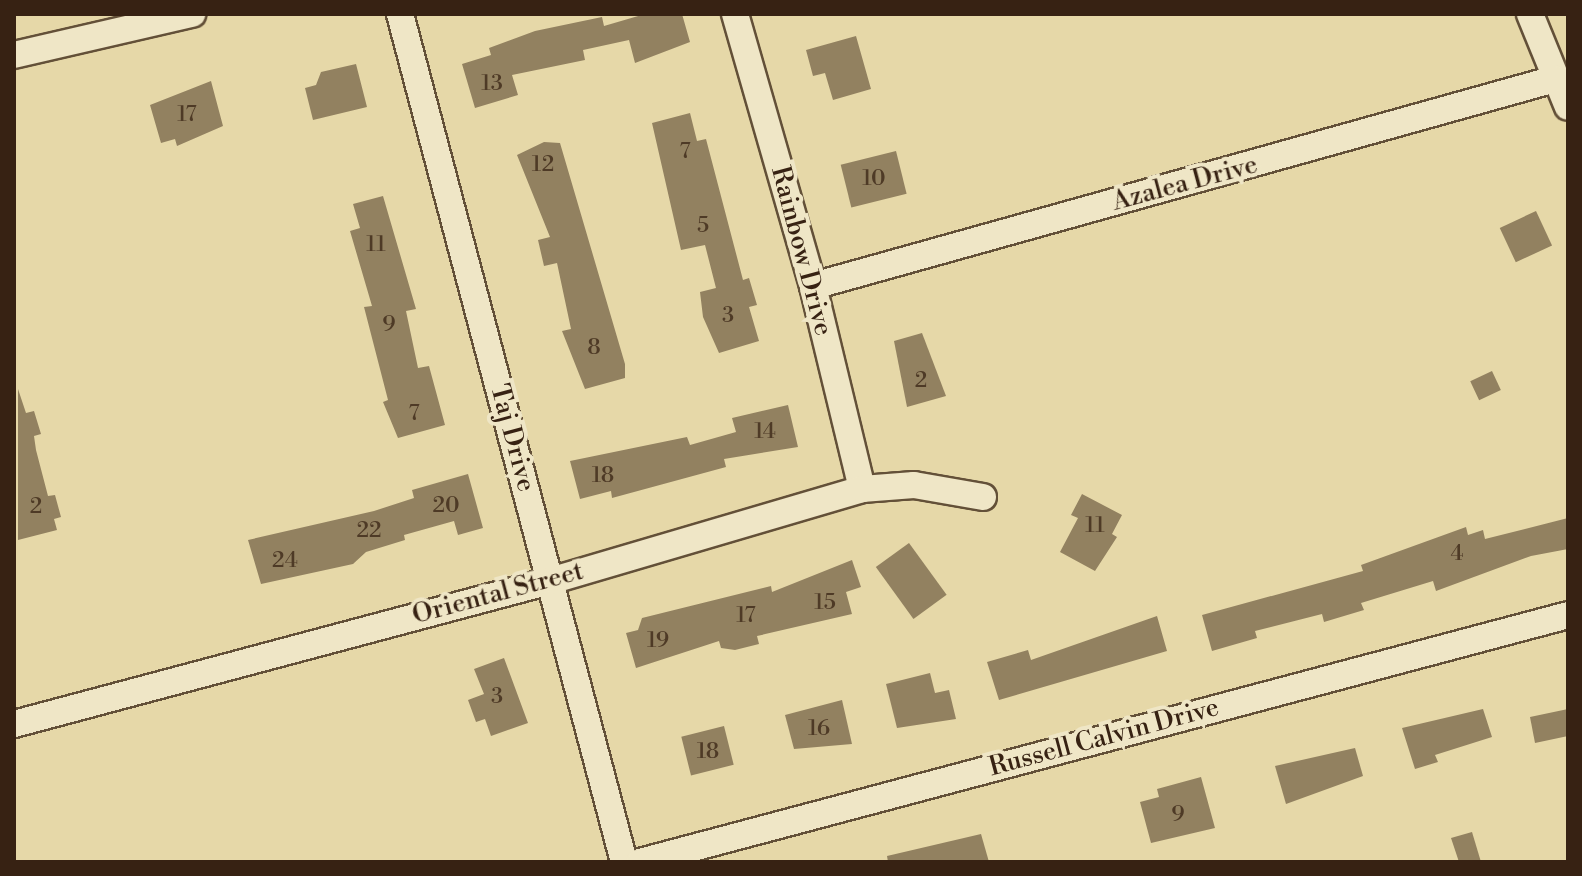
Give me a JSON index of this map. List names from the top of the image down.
{
  "streets": {
    "street": [
      "Azalea Drive",
      "Rainbow Drive",
      "Taj Drive",
      "Oriental Street",
      "Russell Calvin Drive"
    ]
  },
  "crossings": [
    ["Azalea Drive", "Rainbow Drive"],
    ["Rainbow Drive", "Oriental Street"],
    ["Taj Drive", "Oriental Street"]
  ],
  "house_numbers": [
    "13",
    "17",
    "7",
    "12",
    "10",
    "5",
    "11",
    "3",
    "9",
    "8",
    "2",
    "7",
    "14",
    "18",
    "20",
    "2",
    "11",
    "22",
    "4",
    "24",
    "15",
    "17",
    "19",
    "3",
    "16",
    "18",
    "9"
  ]
}
